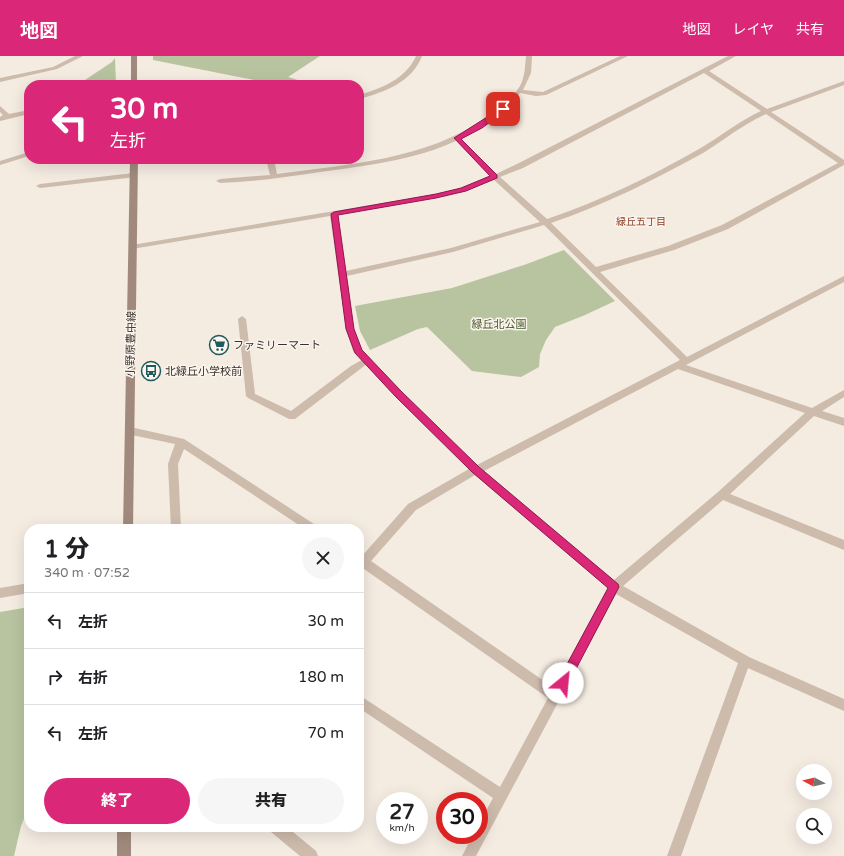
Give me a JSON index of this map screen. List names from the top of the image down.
{
  "streets": {
    "street": ["小野原豊中線"]
  },
  "districts": ["緑丘五丁目"],
  "parks": ["緑丘北公園"],
  "places": {
    "supermarket": ["ファミリーマート"],
    "bus stop": ["北緑丘小学校前"]
  },
  "north": "left",
  "page": {
    "header": "地図",
    "nav": ["地図", "レイヤ", "共有"],
    "turn": ["30 m", "左折"],
    "heading": ["1 分", "340 m · 07:52"],
    "list": [
      {
        "name": "左折",
        "value": "30 m"
      },
      {
        "name": "右折",
        "value": "180 m"
      },
      {
        "name": "左折",
        "value": "70 m"
      }
    ],
    "buttons": ["終了", "共有"],
    "speed": "27 km/h",
    "limit": "30"
  }
}
